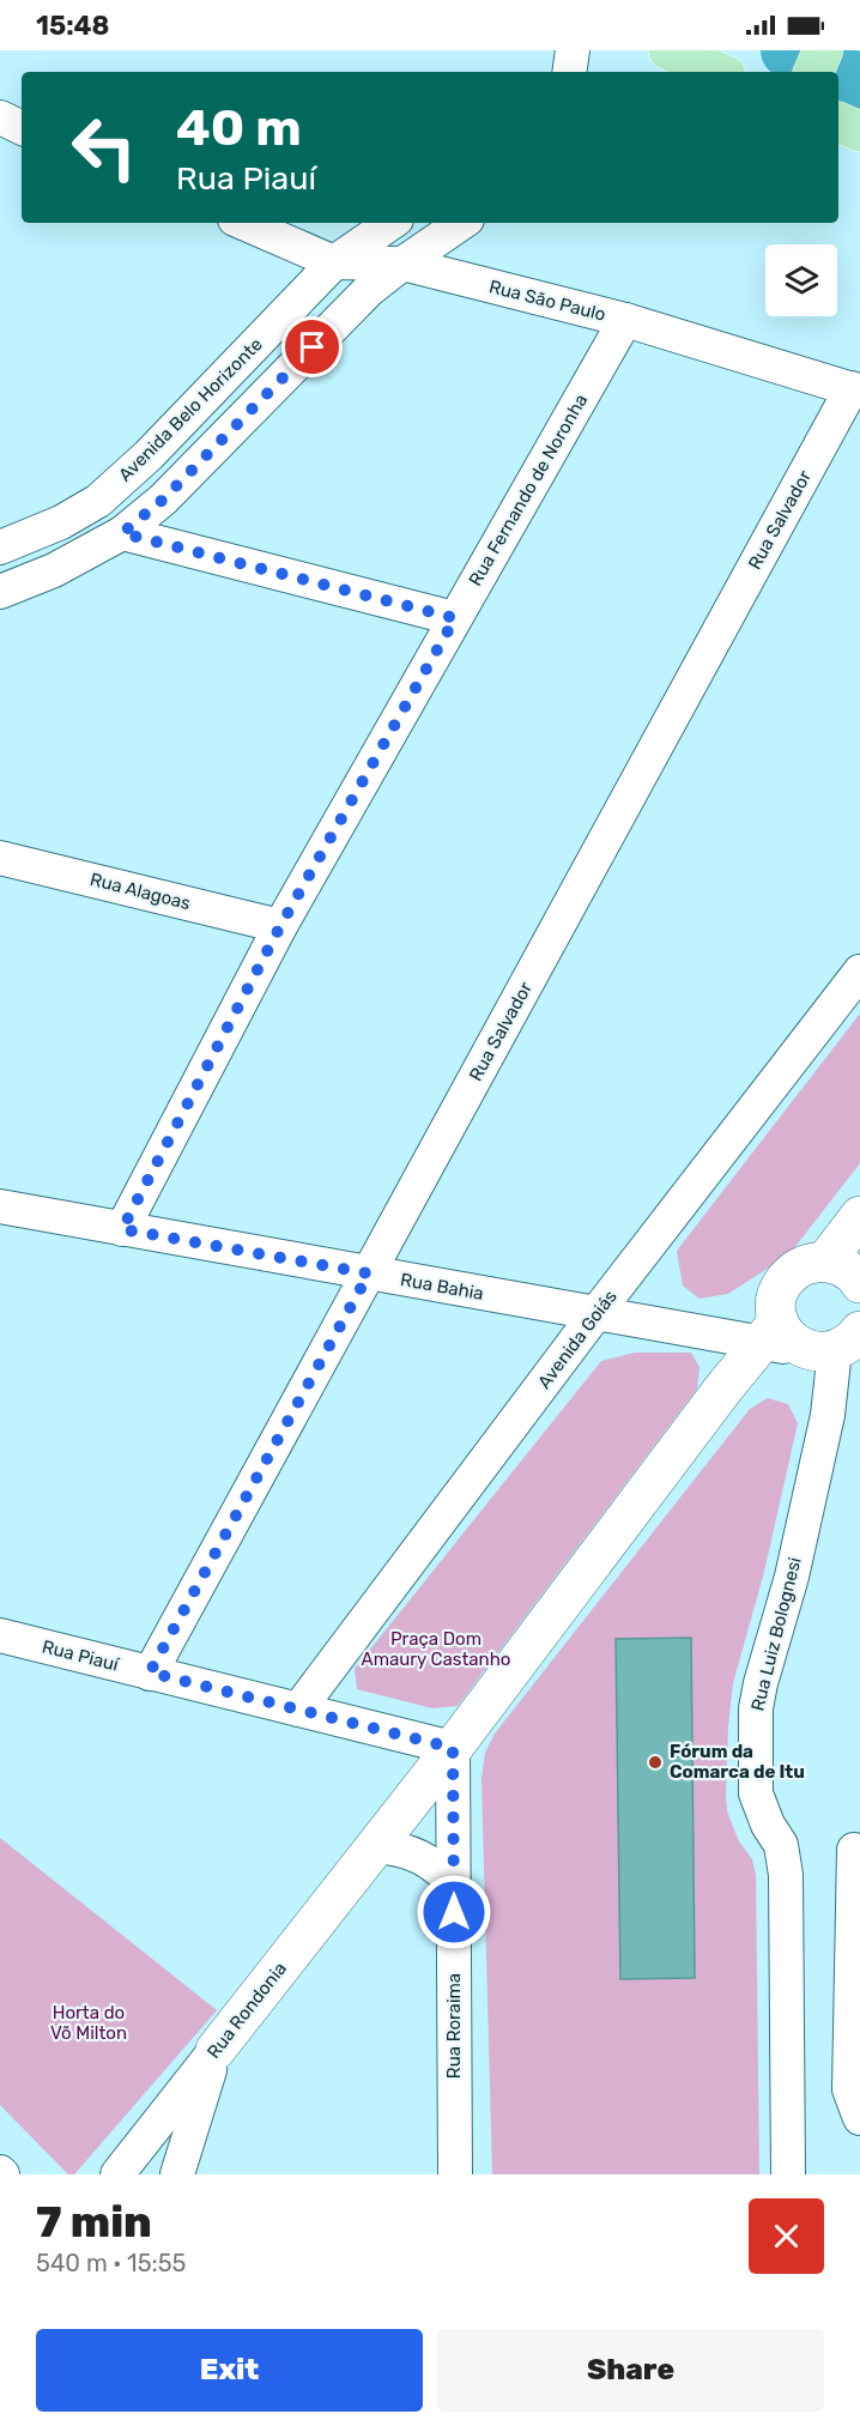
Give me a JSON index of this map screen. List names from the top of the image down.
{
  "streets": {
    "street": [
      "Rua São Paulo",
      "Avenida Belo Horizonte",
      "Rua Fernando de Noronha",
      "Rua Salvador",
      "Rua Alagoas",
      "Rua Bahia",
      "Avenida Goiás",
      "Rua Luiz Bolognesi",
      "Rua Piauí",
      "Rua Rondonia",
      "Rua Roraima"
    ]
  },
  "crossings": [
    ["Rua São Paulo", "Avenida Belo Horizonte"],
    ["Rua São Paulo", "Rua Fernando de Noronha"],
    ["Rua São Paulo", "Rua Salvador"],
    ["Rua Fernando de Noronha", "Rua Alagoas"],
    ["Rua Fernando de Noronha", "Rua Bahia"],
    ["Rua Salvador", "Rua Bahia"],
    ["Rua Salvador", "Rua Piauí"],
    ["Rua Bahia", "Avenida Goiás"],
    ["Rua Bahia", "Rua Luiz Bolognesi"],
    ["Avenida Goiás", "Rua Piauí"],
    ["Rua Piauí", "Rua Roraima"]
  ],
  "parks": ["Praça Dom Amaury Castanho", "Horta do Võ Milton"],
  "places": ["Fórum da Comarca de Itu"],
  "page": {
    "status": "15:48",
    "turn": ["40 m", "Rua Piauí"],
    "heading": ["7 min", "540 m · 15:55"],
    "buttons": ["Exit", "Share"]
  }
}
